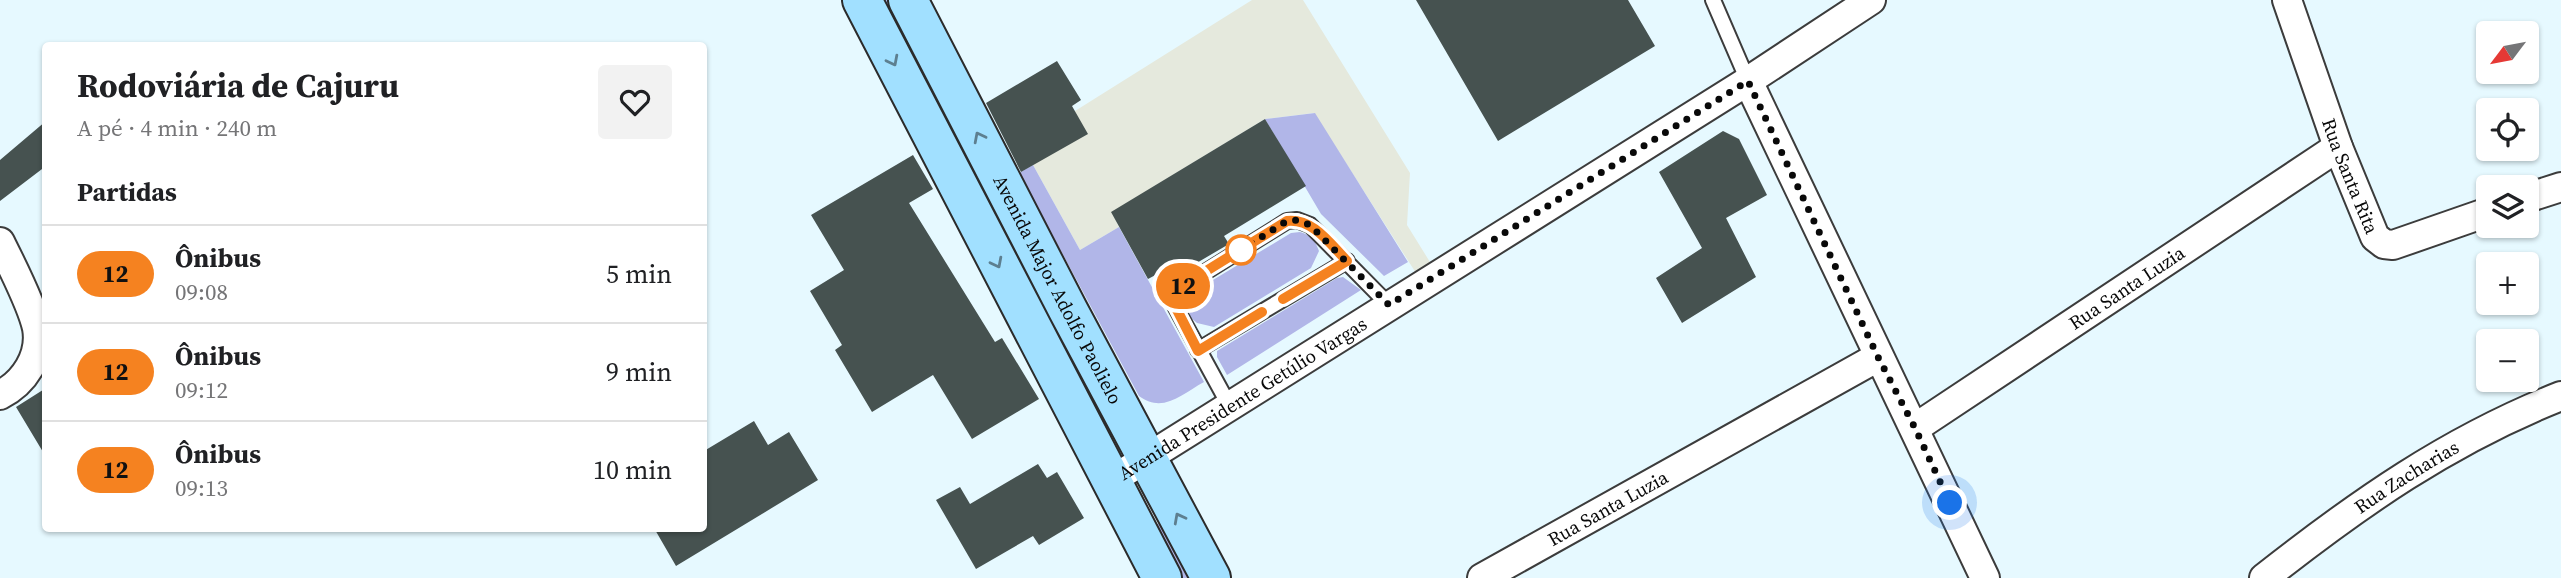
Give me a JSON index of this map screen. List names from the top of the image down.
{
  "streets": {
    "main road": ["Avenida Major Adolfo Paolielo"],
    "street": [
      "Rua Santa Rita",
      "Rua Santa Luzia",
      "Avenida Presidente Getúlio Vargas",
      "Rua Zacharias"
    ]
  },
  "crossings": [
    ["Rua Santa Rita", "Rua Santa Luzia"],
    ["Avenida Major Adolfo Paolielo", "Avenida Presidente Getúlio Vargas"]
  ],
  "lines": ["bus line 12"],
  "north": "bottom left",
  "page": {
    "on_map": "12",
    "map_buttons": ["+", "−"],
    "heading": [
      ["Rodoviária de Cajuru", "A pé · 4 min · 240 m"],
      "Partidas"
    ],
    "list": [
      {
        "mark": "12",
        "name": "Ônibus",
        "note": "09:08",
        "value": "5 min"
      },
      {
        "mark": "12",
        "name": "Ônibus",
        "note": "09:12",
        "value": "9 min"
      },
      {
        "mark": "12",
        "name": "Ônibus",
        "note": "09:13",
        "value": "10 min"
      }
    ]
  }
}
